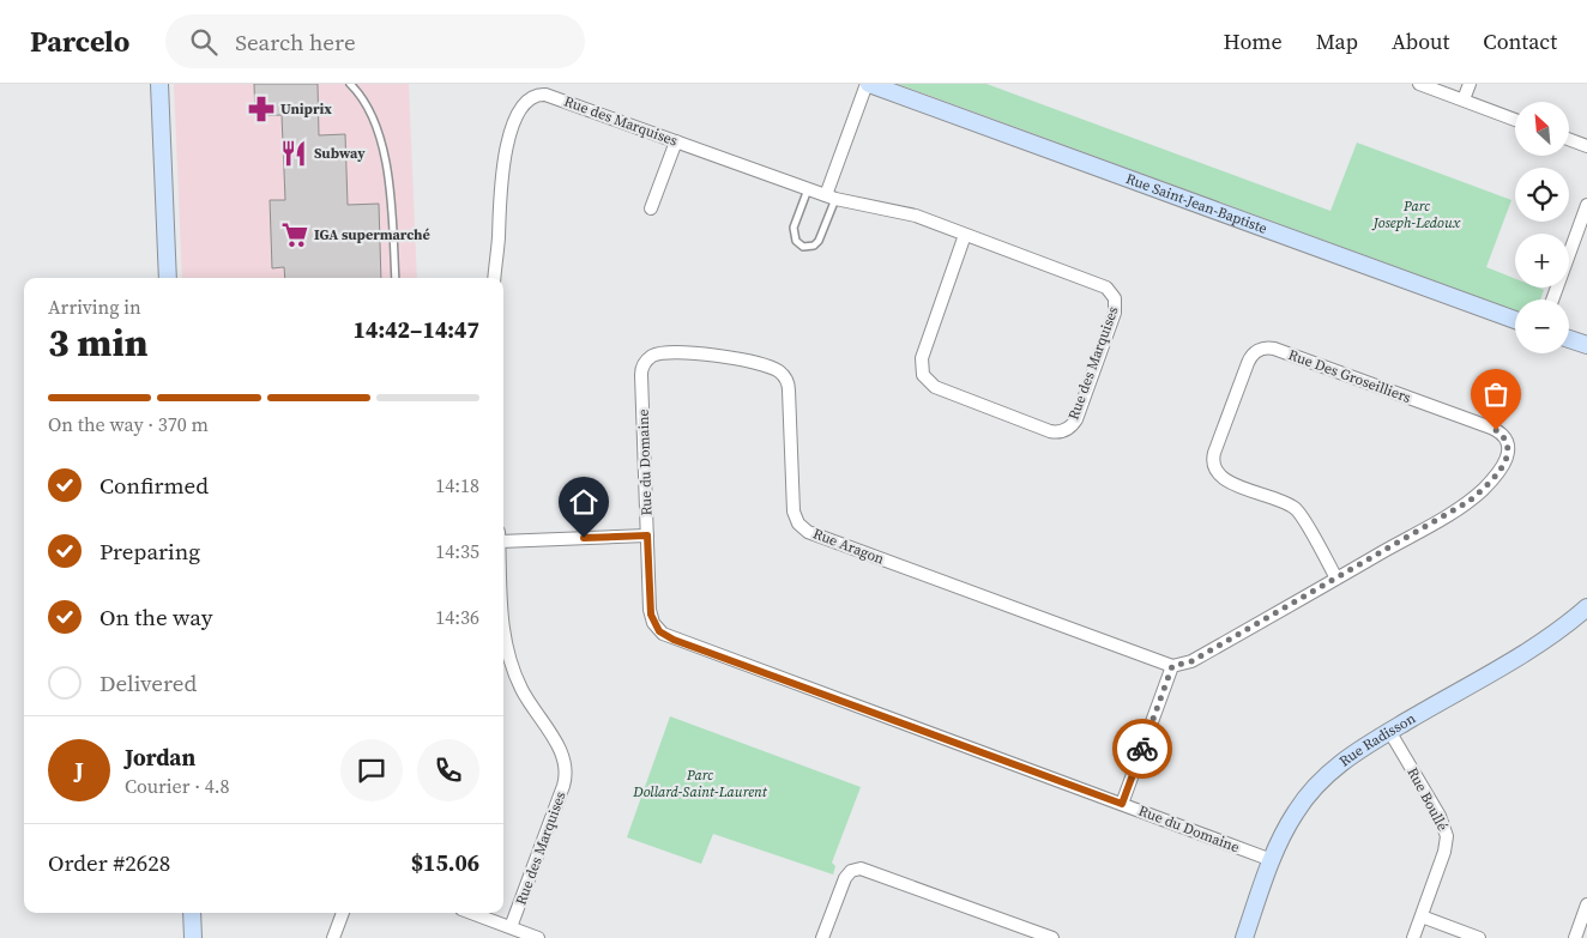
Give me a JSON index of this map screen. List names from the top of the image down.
{
  "streets": {
    "street": [
      "Rue des Marquises",
      "Rue Saint-Jean-Baptiste",
      "Rue Des Groseilliers",
      "Rue du Domaine",
      "Rue Aragon",
      "Rue Radisson",
      "Rue Boullé"
    ]
  },
  "crossings": [
    ["Rue Des Groseilliers", "Rue Aragon"],
    ["Rue du Domaine", "Rue Aragon"],
    ["Rue du Domaine", "Rue Radisson"],
    ["Rue Radisson", "Rue Boullé"]
  ],
  "parks": ["Parc Joseph-Ledoux", "Parc Dollard-Saint-Laurent"],
  "places": {
    "pharmacy": ["Uniprix"],
    "restaurant": ["Subway"],
    "supermarket": ["IGA supermarché"]
  },
  "north": "top left",
  "page": {
    "header": "Parcelo",
    "search": "Search here",
    "nav": [
      "Home",
      "Map",
      "About",
      "Contact"
    ],
    "map_buttons": ["+", "−"],
    "heading": ["3 min", "Arriving in", "14:42–14:47"],
    "panel": [
      "Jordan",
      "Courier · 4.8",
      "Order #2628",
      "$15.06"
    ],
    "bar": "On the way · 370 m",
    "list": [
      ["Confirmed", "14:18"],
      ["Preparing", "14:35"],
      ["On the way", "14:36"],
      "Delivered"
    ],
    "round": "J"
  }
}
